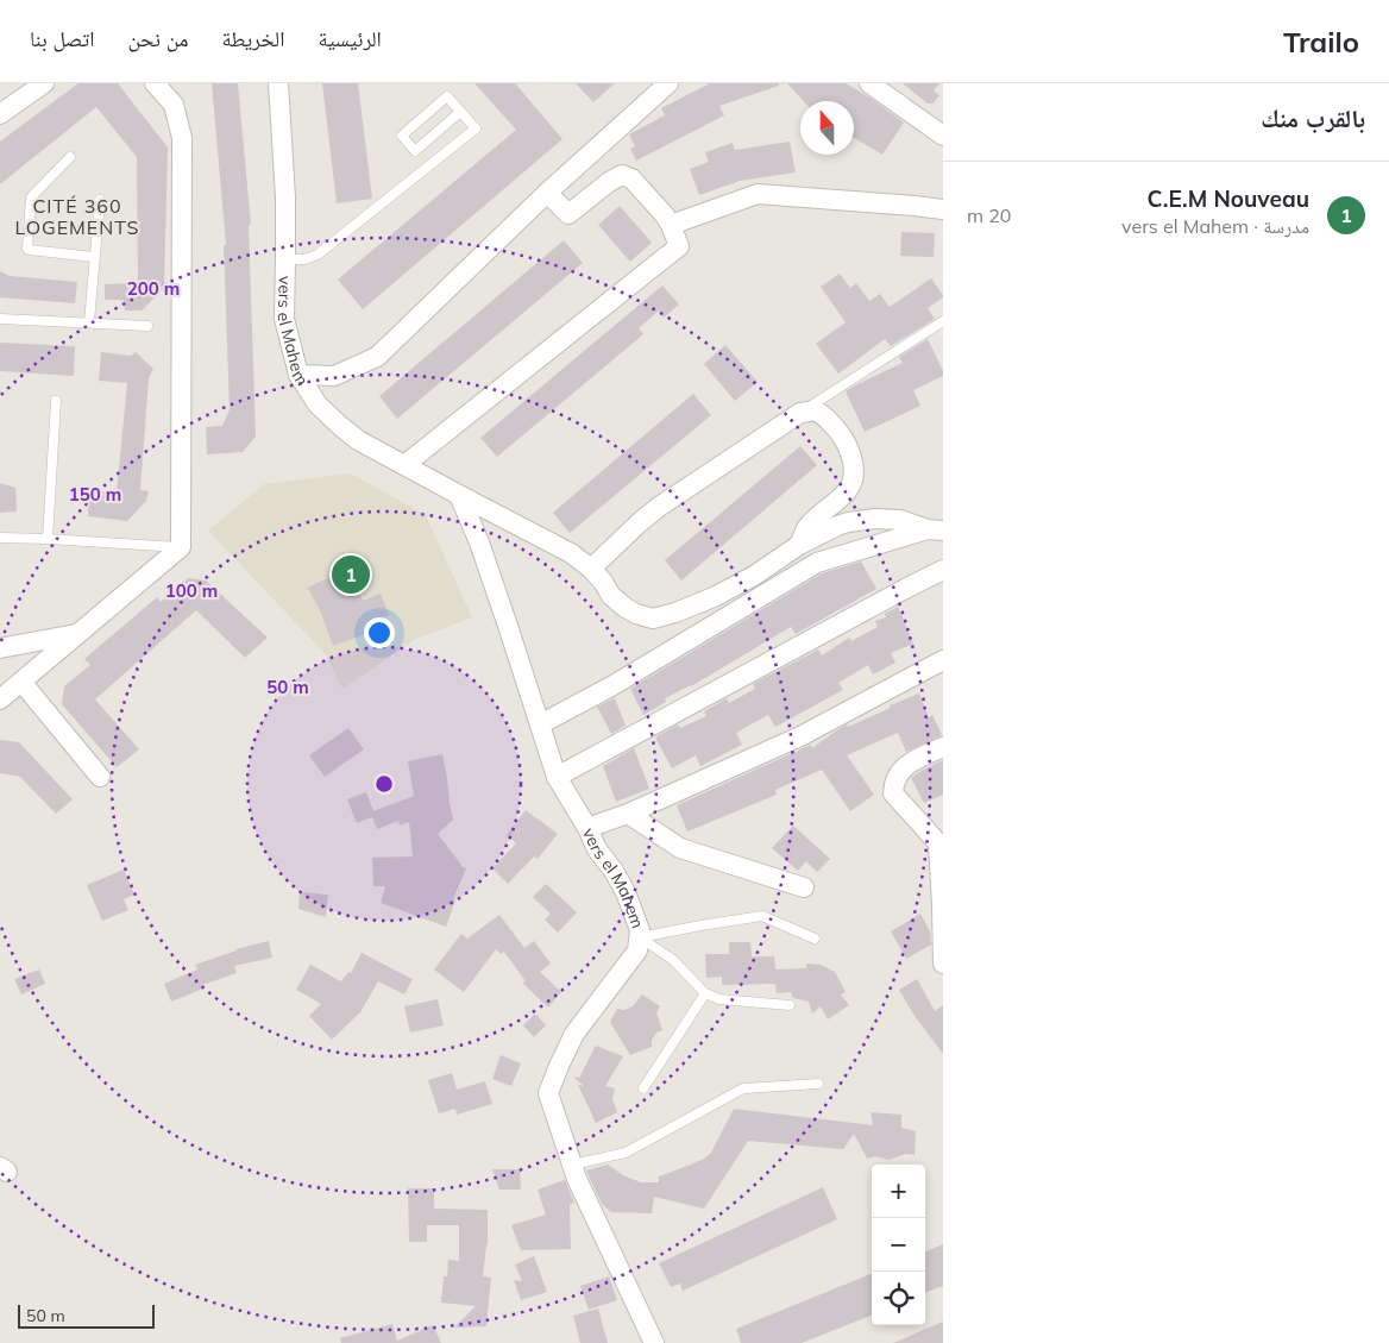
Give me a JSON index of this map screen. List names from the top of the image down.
{
  "streets": {
    "street": ["vers el Mahem"]
  },
  "districts": ["CITÉ 360 LOGEMENTS"],
  "scale_bar": "50 m",
  "north": "top",
  "page": {
    "header": "Trailo",
    "nav": [
      "الرئيسية",
      "الخريطة",
      "من نحن",
      "اتصل بنا"
    ],
    "heading": "بالقرب منك",
    "list": [
      {
        "mark": "1",
        "name": "C.E.M Nouveau",
        "note": "مدرسة · vers el Mahem",
        "value": "20 m"
      }
    ],
    "pins": "1",
    "map_buttons": ["+", "−"],
    "scale": "50 m"
  },
  "rings": [
    "200 m",
    "150 m",
    "100 m",
    "50 m"
  ]
}
